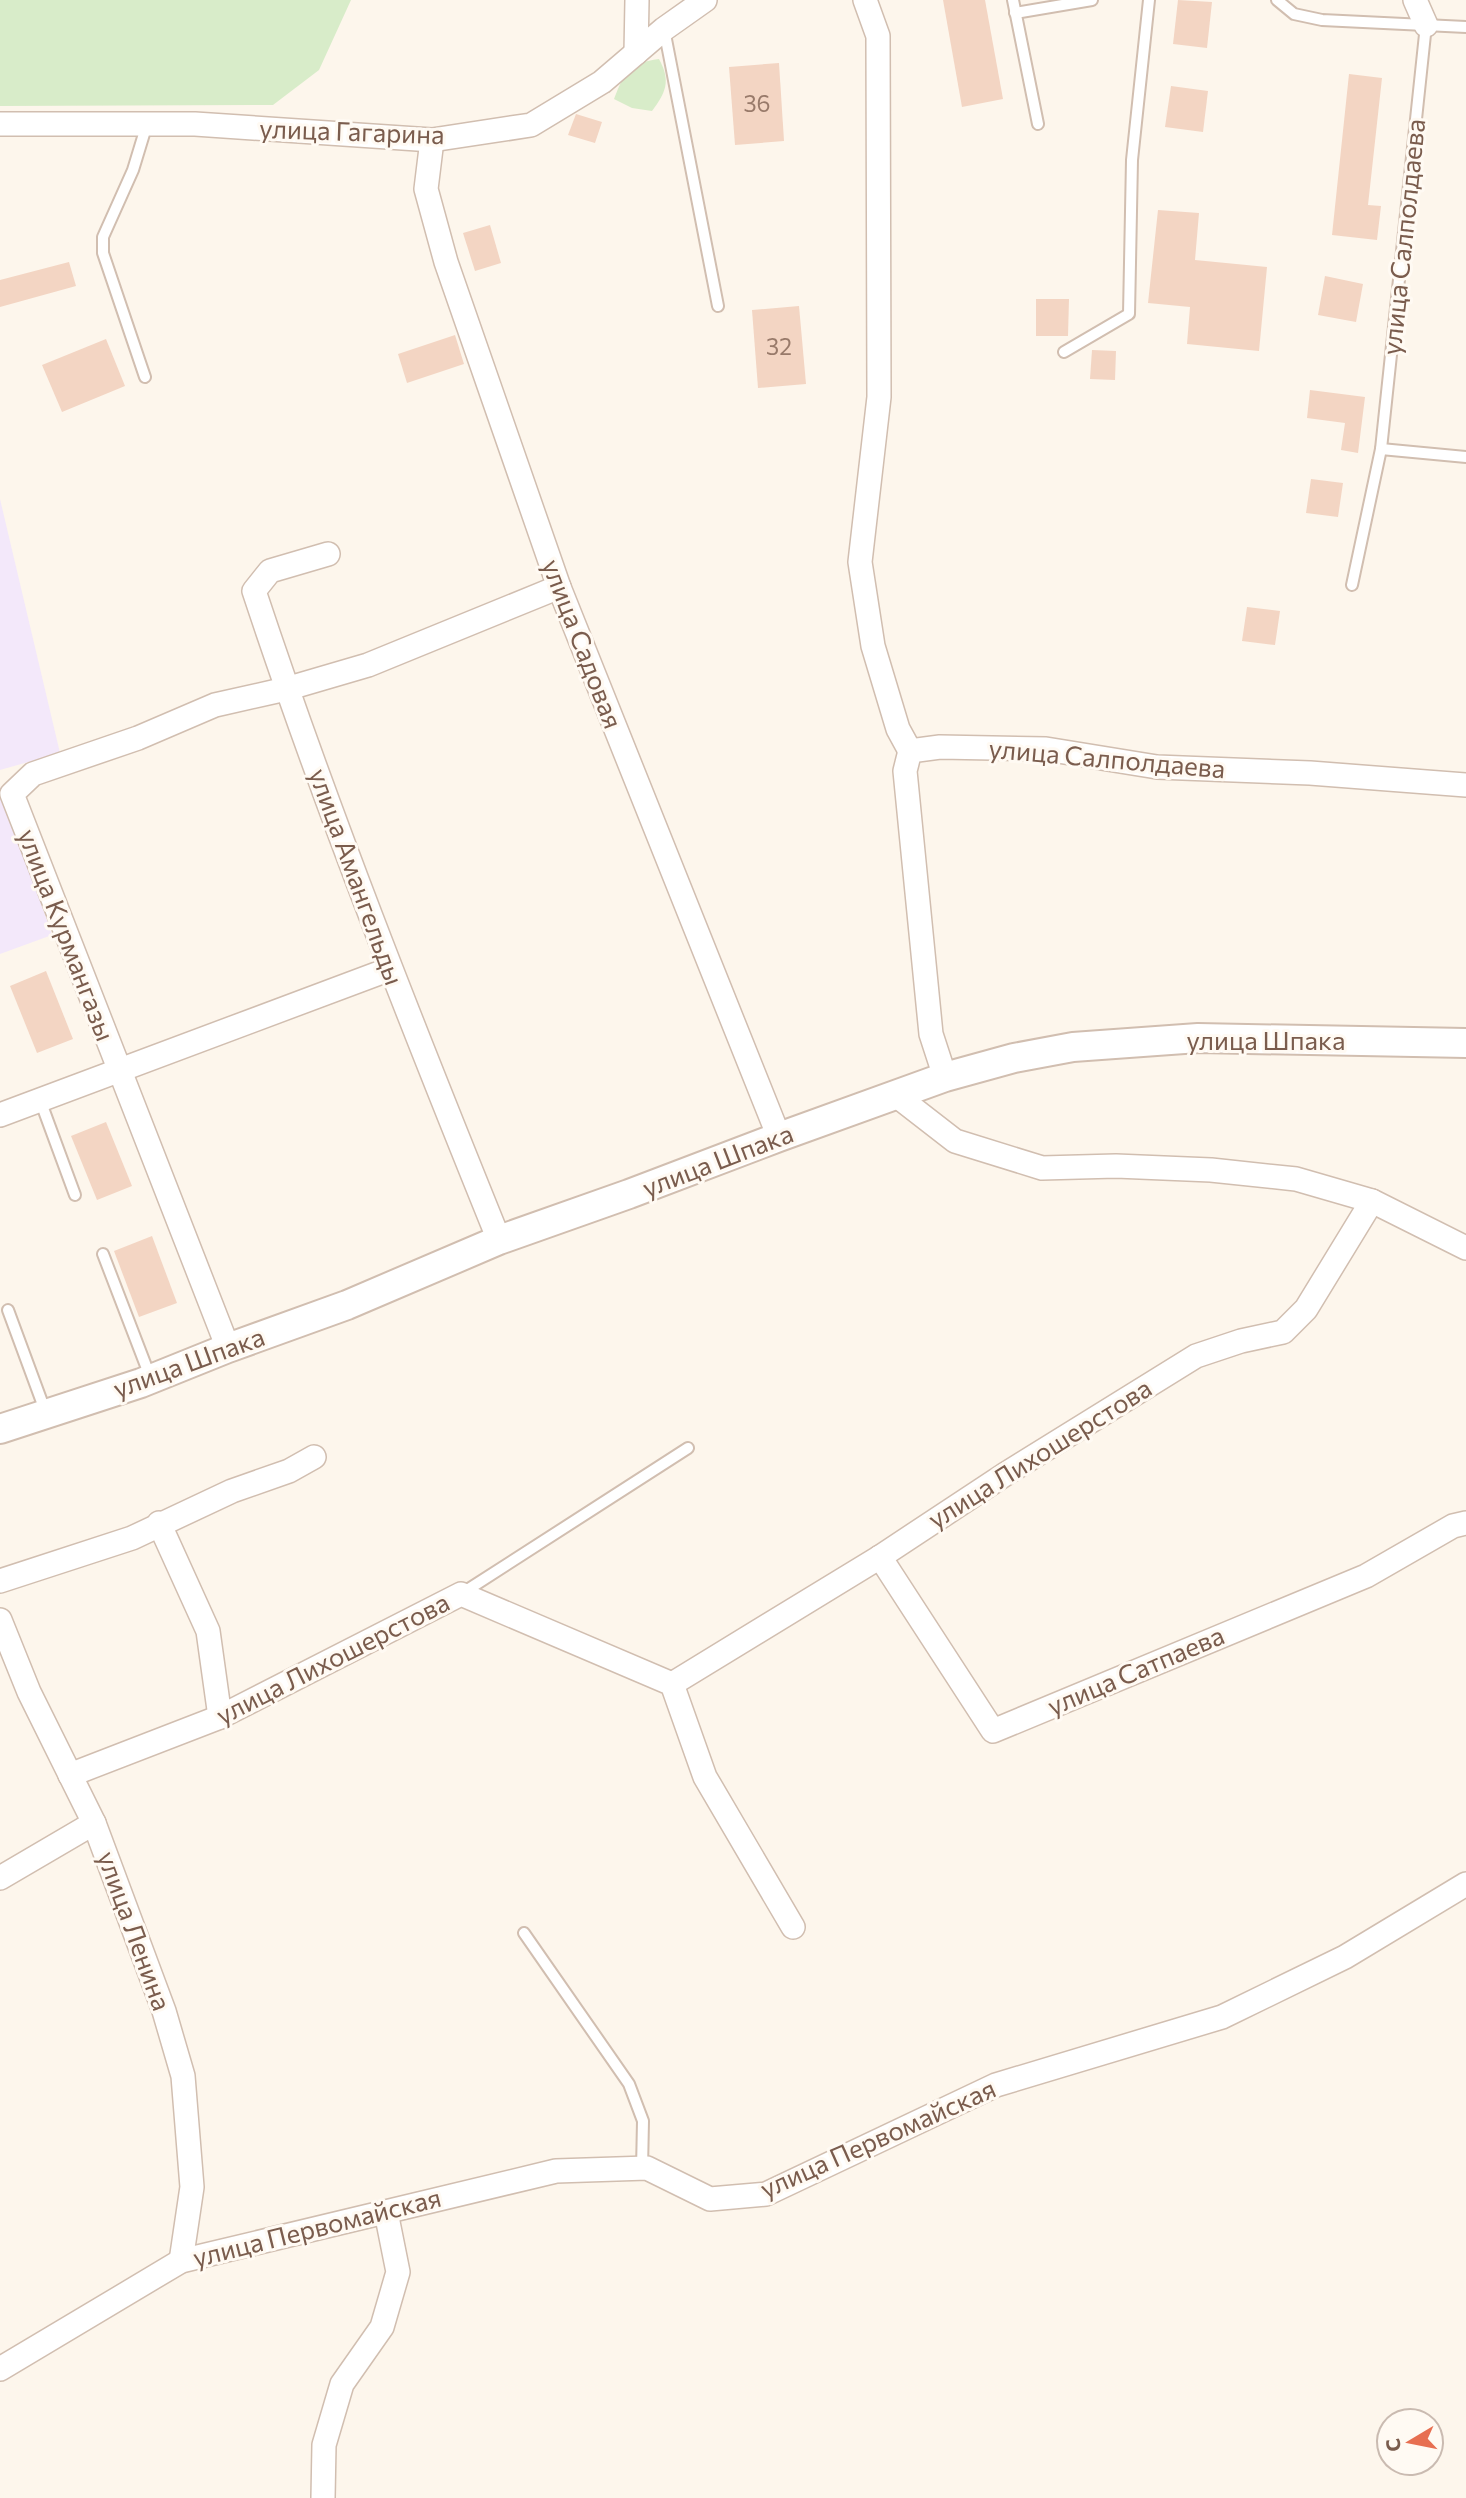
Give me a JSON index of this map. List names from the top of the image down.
{
  "streets": {
    "street": [
      "улица Гагарина",
      "улица Салполдаева",
      "улица Садовая",
      "улица Амангельды",
      "улица Курмангазы",
      "улица Шпака",
      "улица Лихошерстова",
      "улица Сатпаева",
      "улица Ленина",
      "улица Первомайская"
    ]
  },
  "crossings": [
    ["улица Гагарина", "улица Садовая"],
    ["улица Садовая", "улица Курмангазы"],
    ["улица Садовая", "улица Шпака"],
    ["улица Амангельды", "улица Курмангазы"],
    ["улица Амангельды", "улица Шпака"],
    ["улица Курмангазы", "улица Шпака"],
    ["улица Лихошерстова", "улица Сатпаева"],
    ["улица Лихошерстова", "улица Ленина"],
    ["улица Ленина", "улица Первомайская"]
  ],
  "house_numbers": ["36", "32"],
  "north": "left"
}
